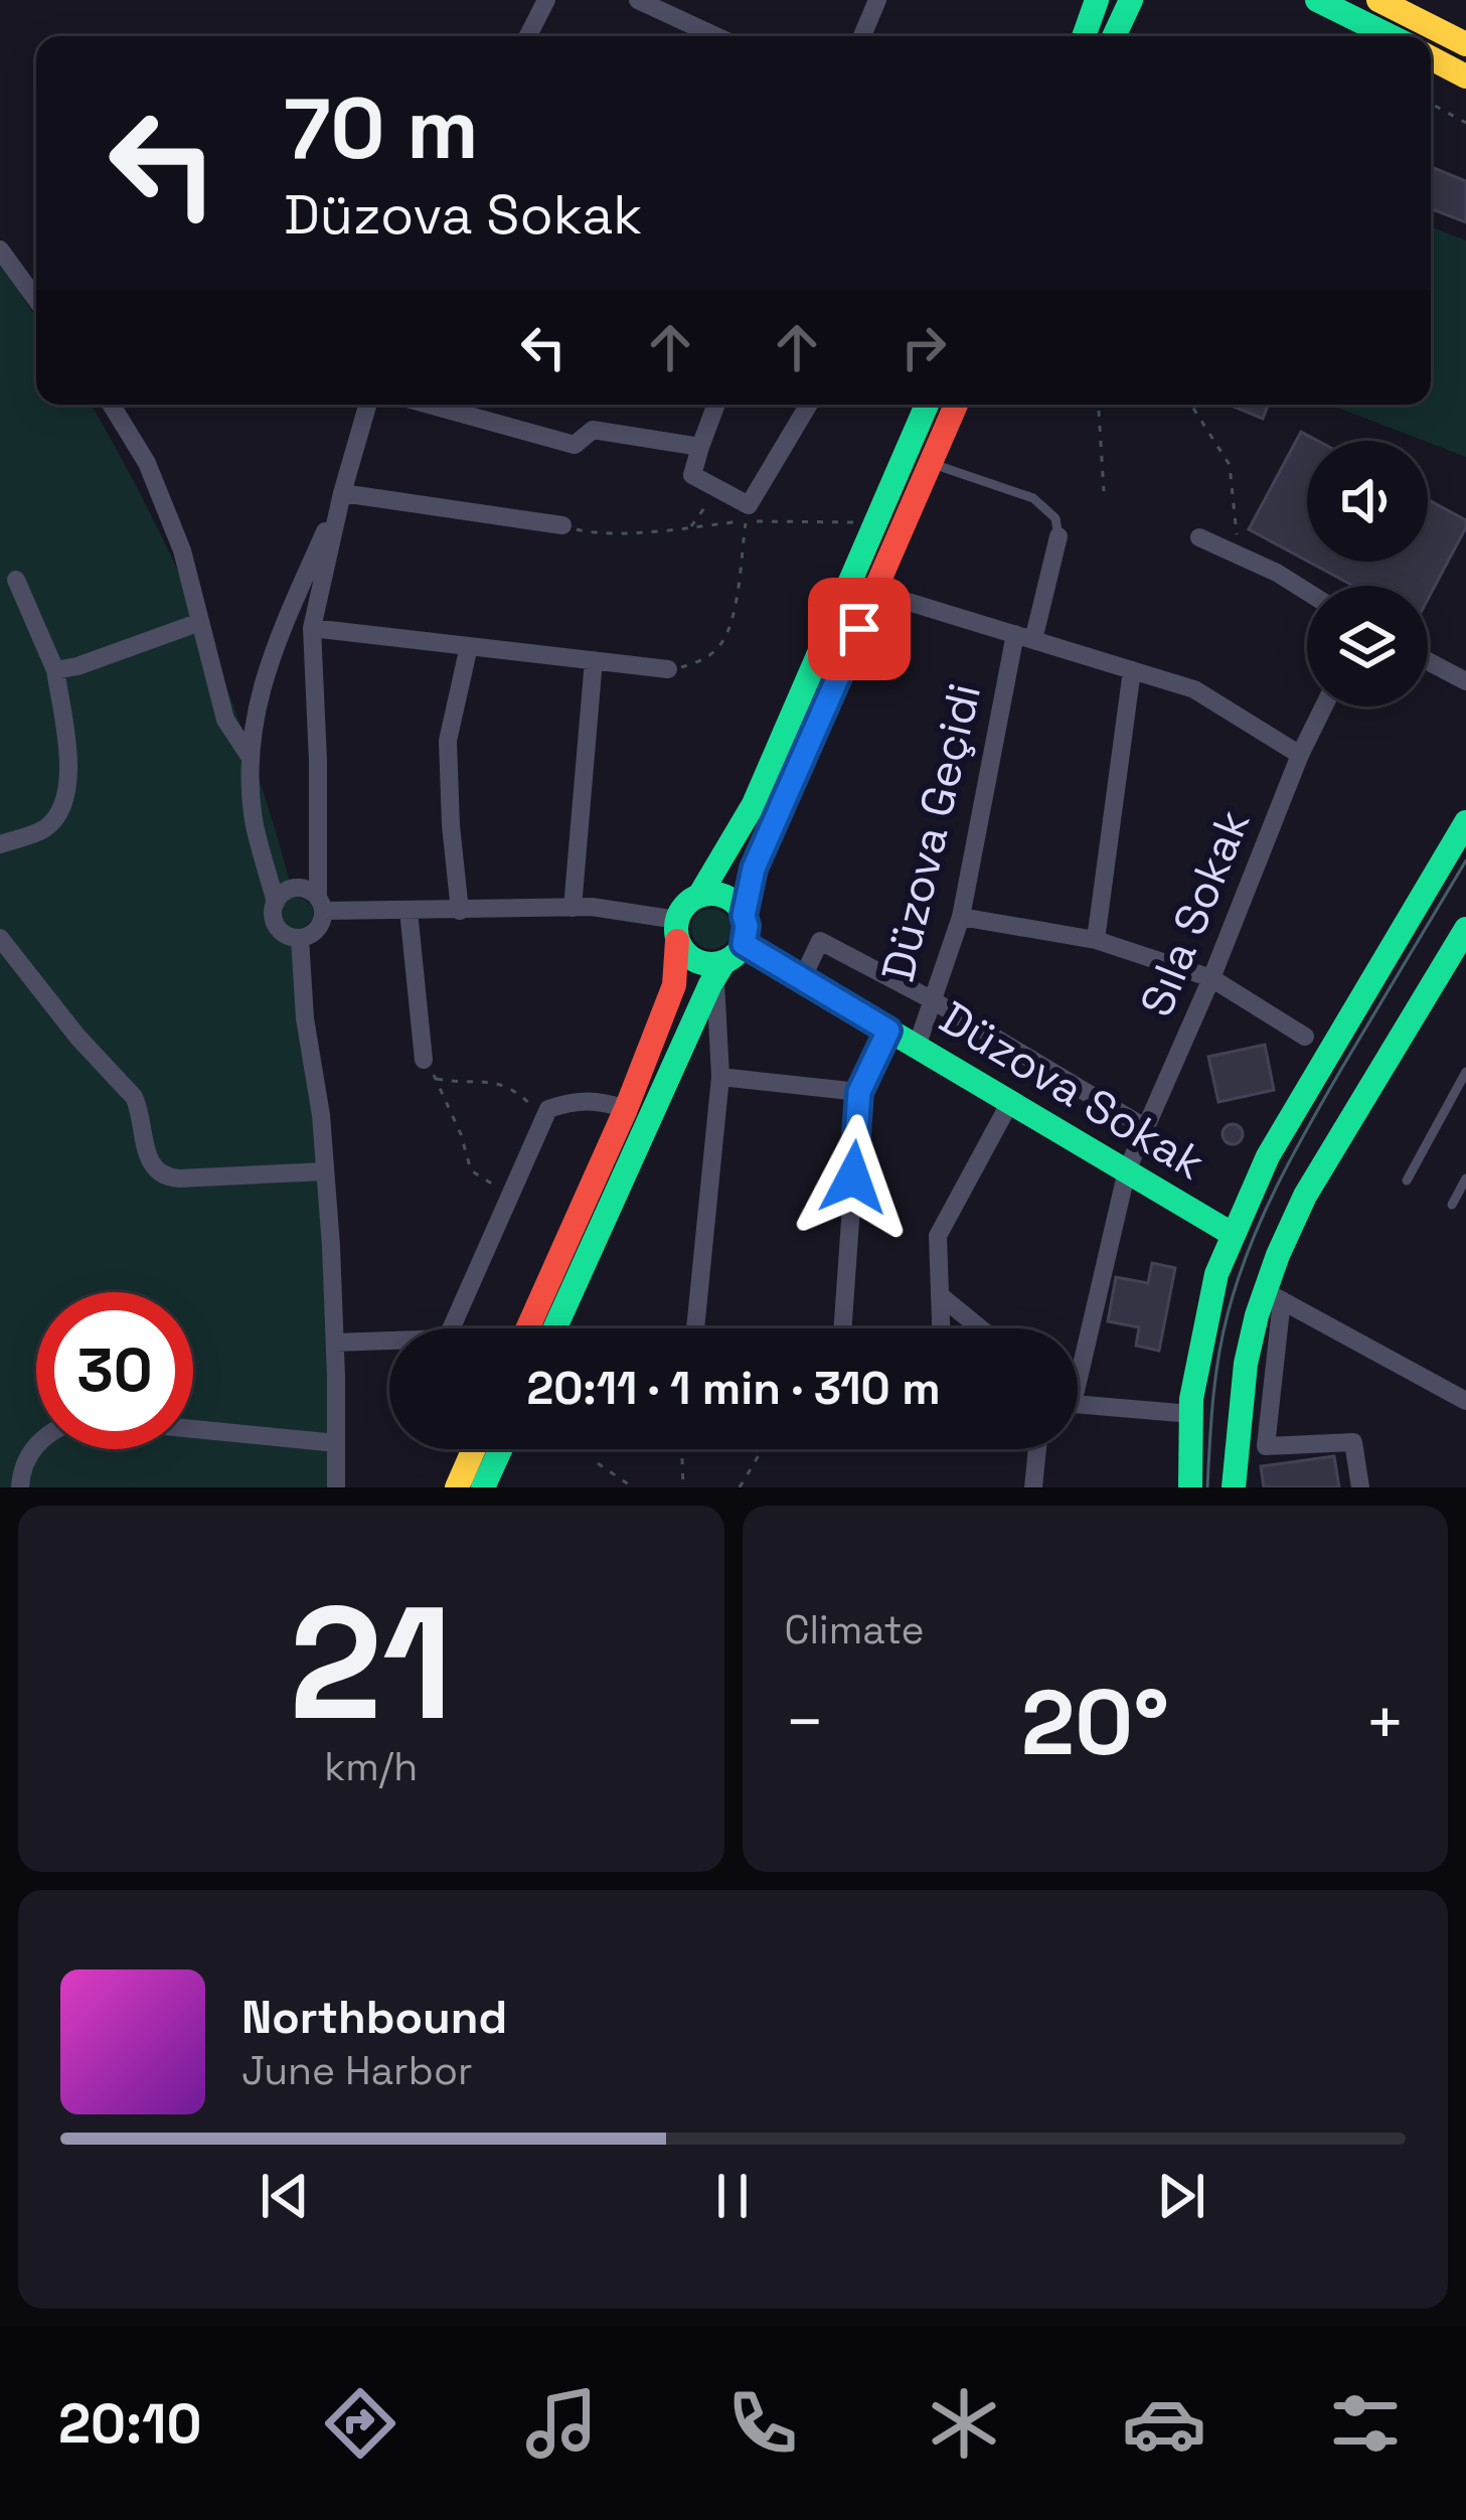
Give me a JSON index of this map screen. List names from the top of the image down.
{
  "streets": {
    "main road": ["Düzova Sokak"],
    "street": ["Düzova Geçidi", "Sıla Sokak"]
  },
  "crossings": [
    ["Düzova Geçidi", "Düzova Sokak"],
    ["Sıla Sokak", "Düzova Sokak"]
  ],
  "page": {
    "turn": ["70 m", "Düzova Sokak"],
    "limit": "30",
    "trip": "20:11 · 1 min · 310 m",
    "tile": [
      ["21", "km/h"],
      "Climate"
    ],
    "heat": ["−", "20°", "+"],
    "song": ["Northbound", "June Harbor"],
    "tabs": "20:10"
  }
}
